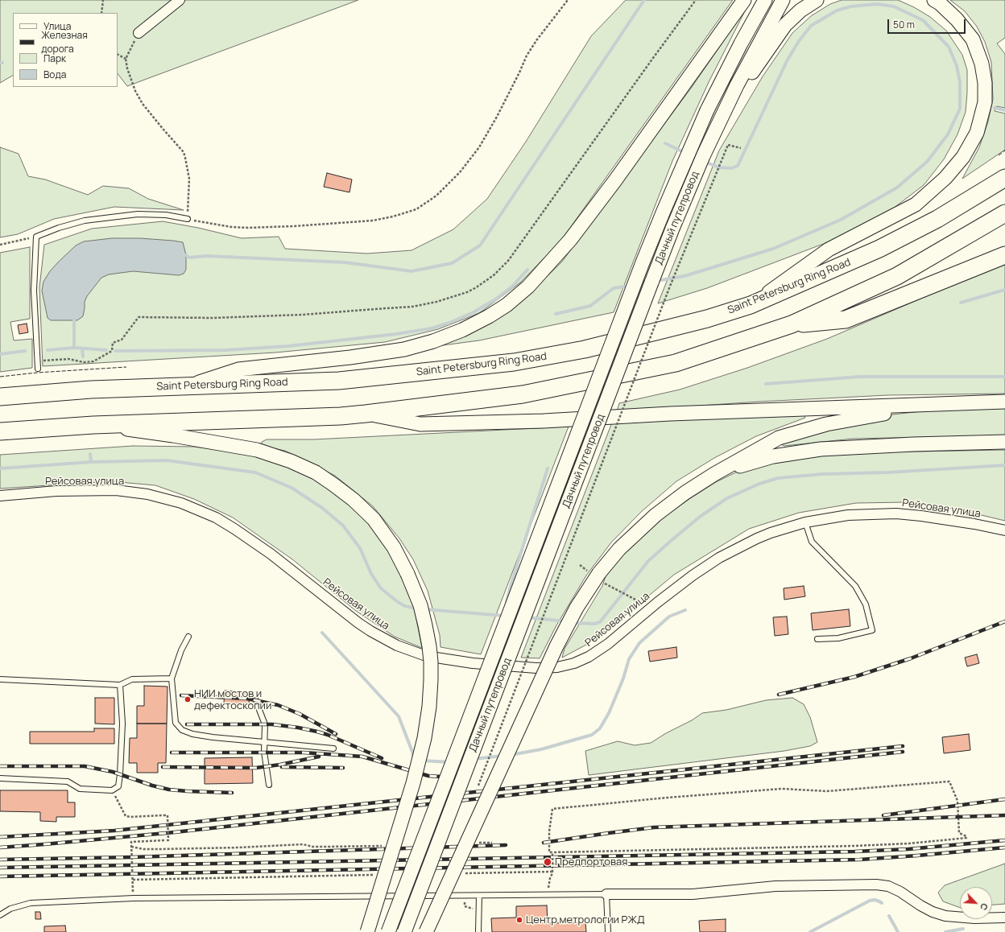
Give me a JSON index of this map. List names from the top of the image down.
{
  "streets": {
    "highway": ["Saint Petersburg Ring Road"],
    "main road": ["Дачный путепровод"],
    "street": ["Рейсовая улица"]
  },
  "places": ["НИИ мостов и дефектоскопии", "Предпортовая", "Центр метрологии РЖД"],
  "legend": [
    "Улица",
    "Железная дорога",
    "Парк",
    "Вода"
  ],
  "scale_bar": "50 m",
  "north": "bottom right"
}
